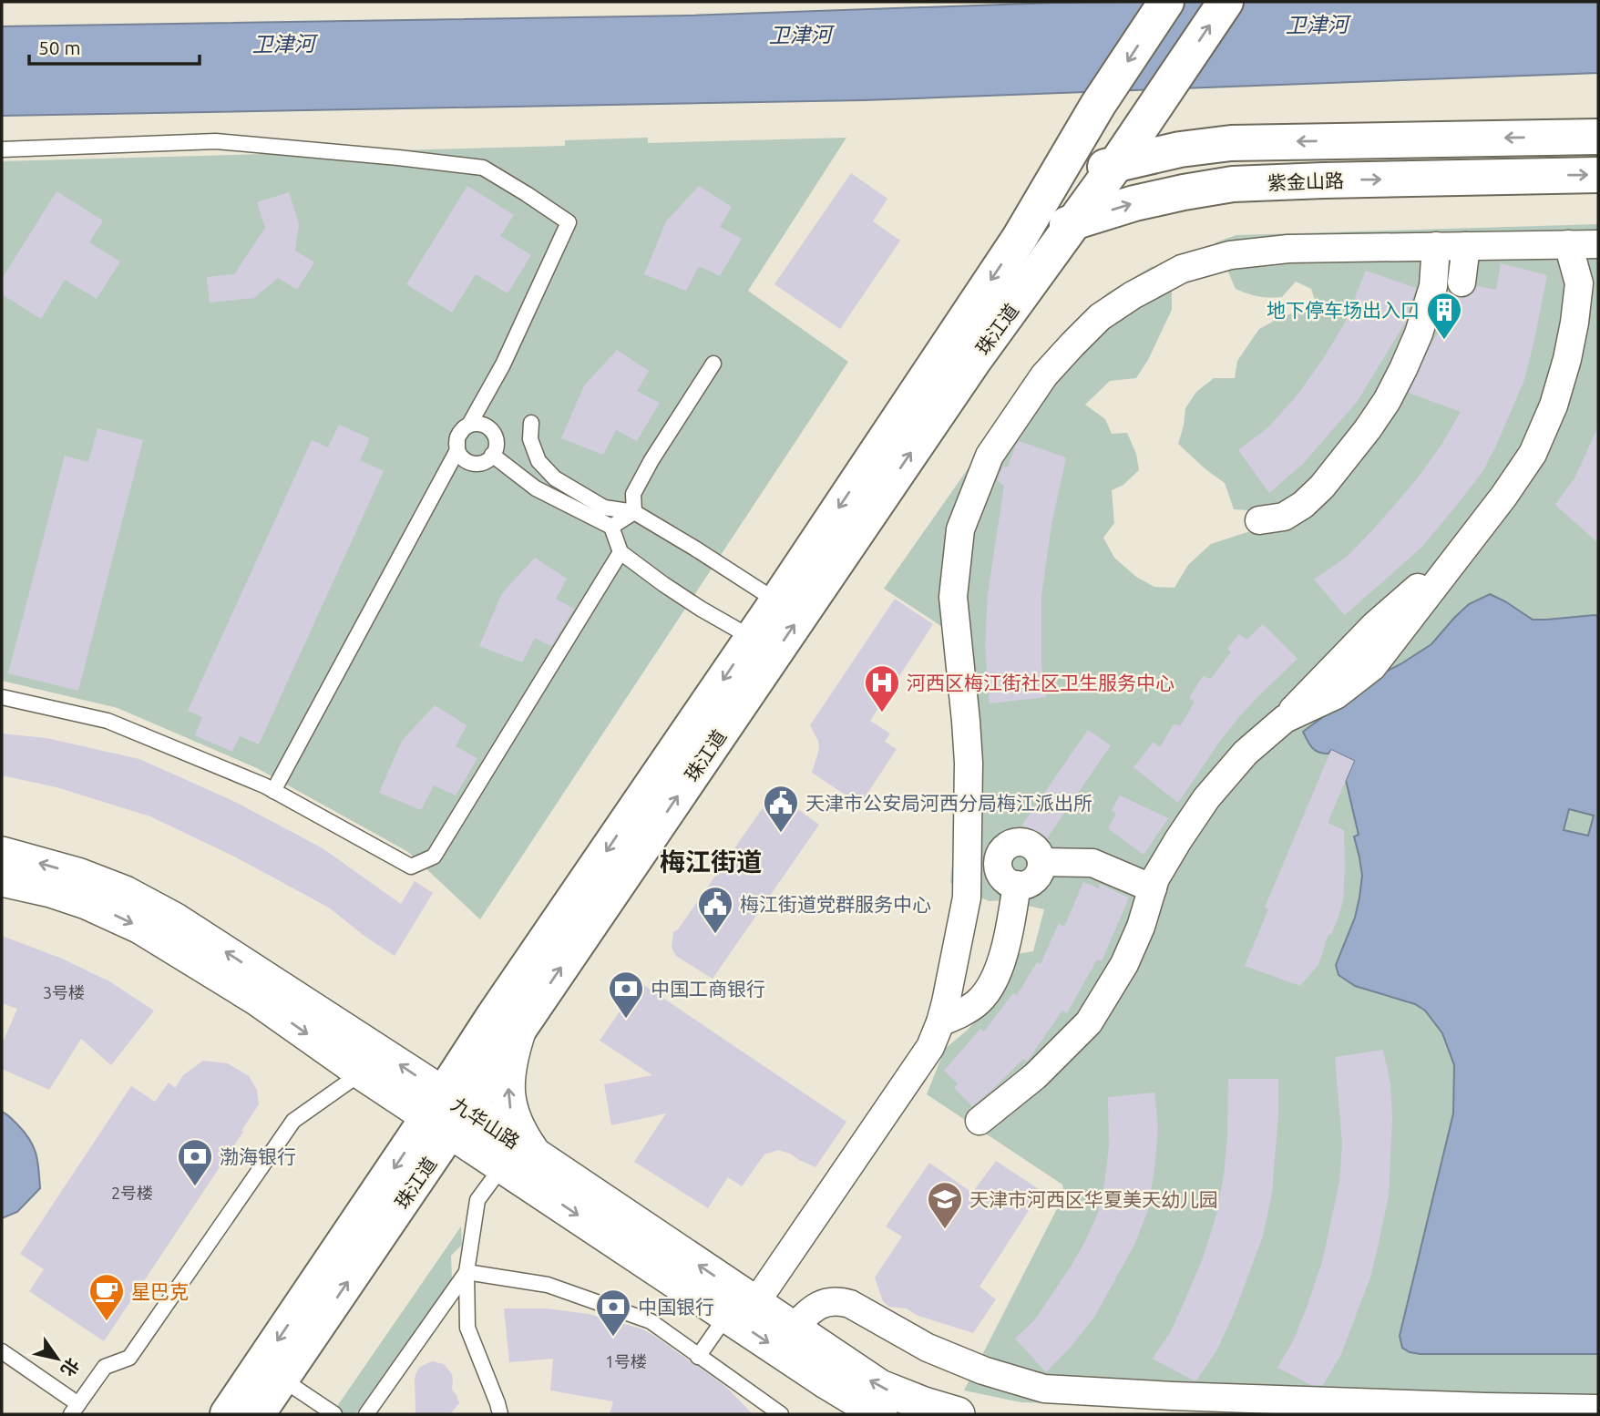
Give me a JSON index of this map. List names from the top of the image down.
{
  "streets": {
    "main road": ["紫金山路", "珠江道"],
    "street": ["九华山路"]
  },
  "crossings": [
    ["紫金山路", "珠江道"],
    ["珠江道", "九华山路"]
  ],
  "districts": ["梅江街道"],
  "water": ["卫津河"],
  "places": {
    "building": ["地下停车场出入口"],
    "hospital": ["河西区梅江街社区卫生服务中心"],
    "public building": ["天津市公安局河西分局梅江派出所", "梅江街道党群服务中心"],
    "bank": ["中国工商银行", "渤海银行", "中国银行"],
    "school or university": ["天津市河西区华夏美天幼儿园"],
    "cafe": ["星巴克"]
  },
  "house_numbers": ["3号楼", "2号楼", "1号楼"],
  "scale_bar": "50 m",
  "north": "bottom right"
}
